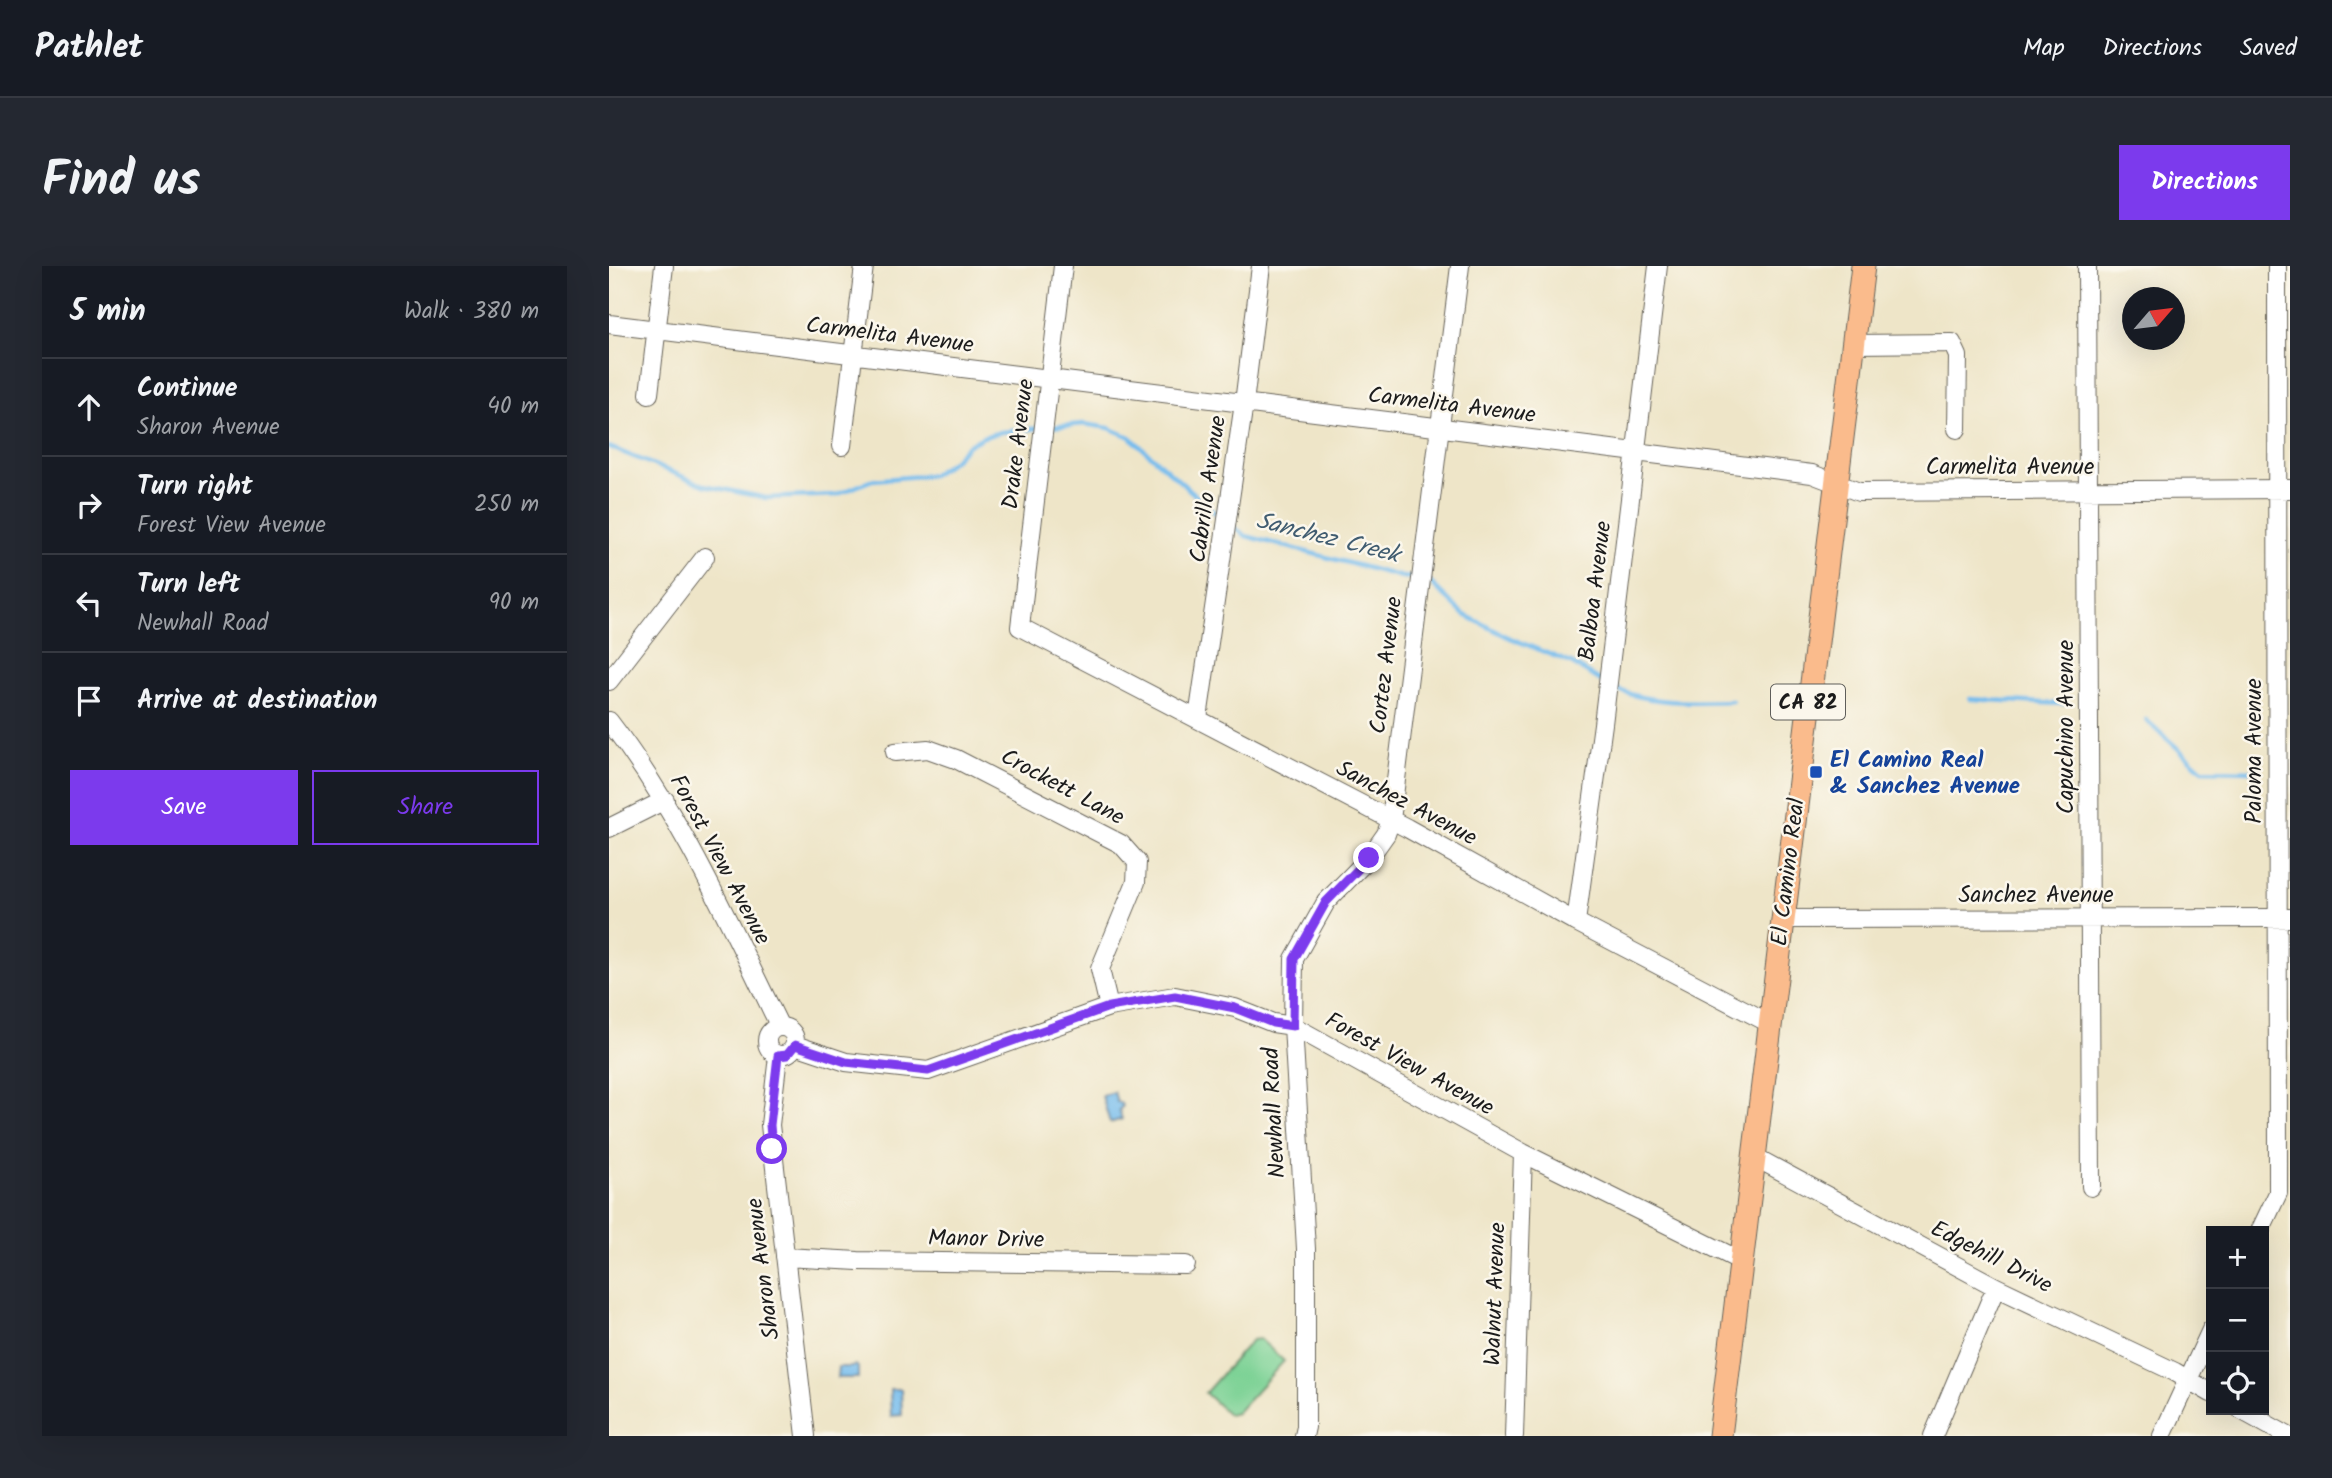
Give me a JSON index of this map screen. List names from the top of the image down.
{
  "streets": {
    "main road": ["CA 82", "El Camino Real"],
    "street": [
      "Carmelita Avenue",
      "Drake Avenue",
      "Cabrillo Avenue",
      "Balboa Avenue",
      "Cortez Avenue",
      "Capuchino Avenue",
      "Paloma Avenue",
      "Crockett Lane",
      "Sanchez Avenue",
      "Forest View Avenue",
      "Newhall Road",
      "Manor Drive",
      "Edgehill Drive",
      "Sharon Avenue",
      "Walnut Avenue"
    ]
  },
  "crossings": [
    ["Carmelita Avenue", "Drake Avenue"],
    ["Carmelita Avenue", "Cabrillo Avenue"],
    ["Carmelita Avenue", "Balboa Avenue"],
    ["Carmelita Avenue", "Cortez Avenue"],
    ["Carmelita Avenue", "Capuchino Avenue"],
    ["Carmelita Avenue", "Paloma Avenue"],
    ["Carmelita Avenue", "El Camino Real"],
    ["Drake Avenue", "Sanchez Avenue"],
    ["Cabrillo Avenue", "Sanchez Avenue"],
    ["Balboa Avenue", "Sanchez Avenue"],
    ["Cortez Avenue", "Sanchez Avenue"],
    ["Cortez Avenue", "Newhall Road"],
    ["Capuchino Avenue", "Sanchez Avenue"],
    ["Paloma Avenue", "Sanchez Avenue"],
    ["Crockett Lane", "Forest View Avenue"],
    ["Sanchez Avenue", "El Camino Real"],
    ["Sanchez Avenue", "Newhall Road"],
    ["Forest View Avenue", "El Camino Real"],
    ["Forest View Avenue", "Newhall Road"],
    ["Forest View Avenue", "Sharon Avenue"],
    ["Forest View Avenue", "Walnut Avenue"],
    ["El Camino Real", "Edgehill Drive"],
    ["Manor Drive", "Sharon Avenue"]
  ],
  "water": ["Sanchez Creek"],
  "places": {
    "transit": ["El Camino Real & Sanchez Avenue"]
  },
  "north": "top right",
  "page": {
    "header": "Pathlet",
    "nav": ["Map", "Directions", "Saved"],
    "title": "Find us",
    "buttons": [
      "Directions",
      ["Save", "Share"]
    ],
    "heading": ["5 min", "Walk · 380 m"],
    "list": [
      ["Continue", "Sharon Avenue", "40 m"],
      ["Turn right", "Forest View Avenue", "250 m"],
      ["Turn left", "Newhall Road", "90 m"],
      "Arrive at destination"
    ],
    "map_buttons": ["+", "−"]
  }
}
